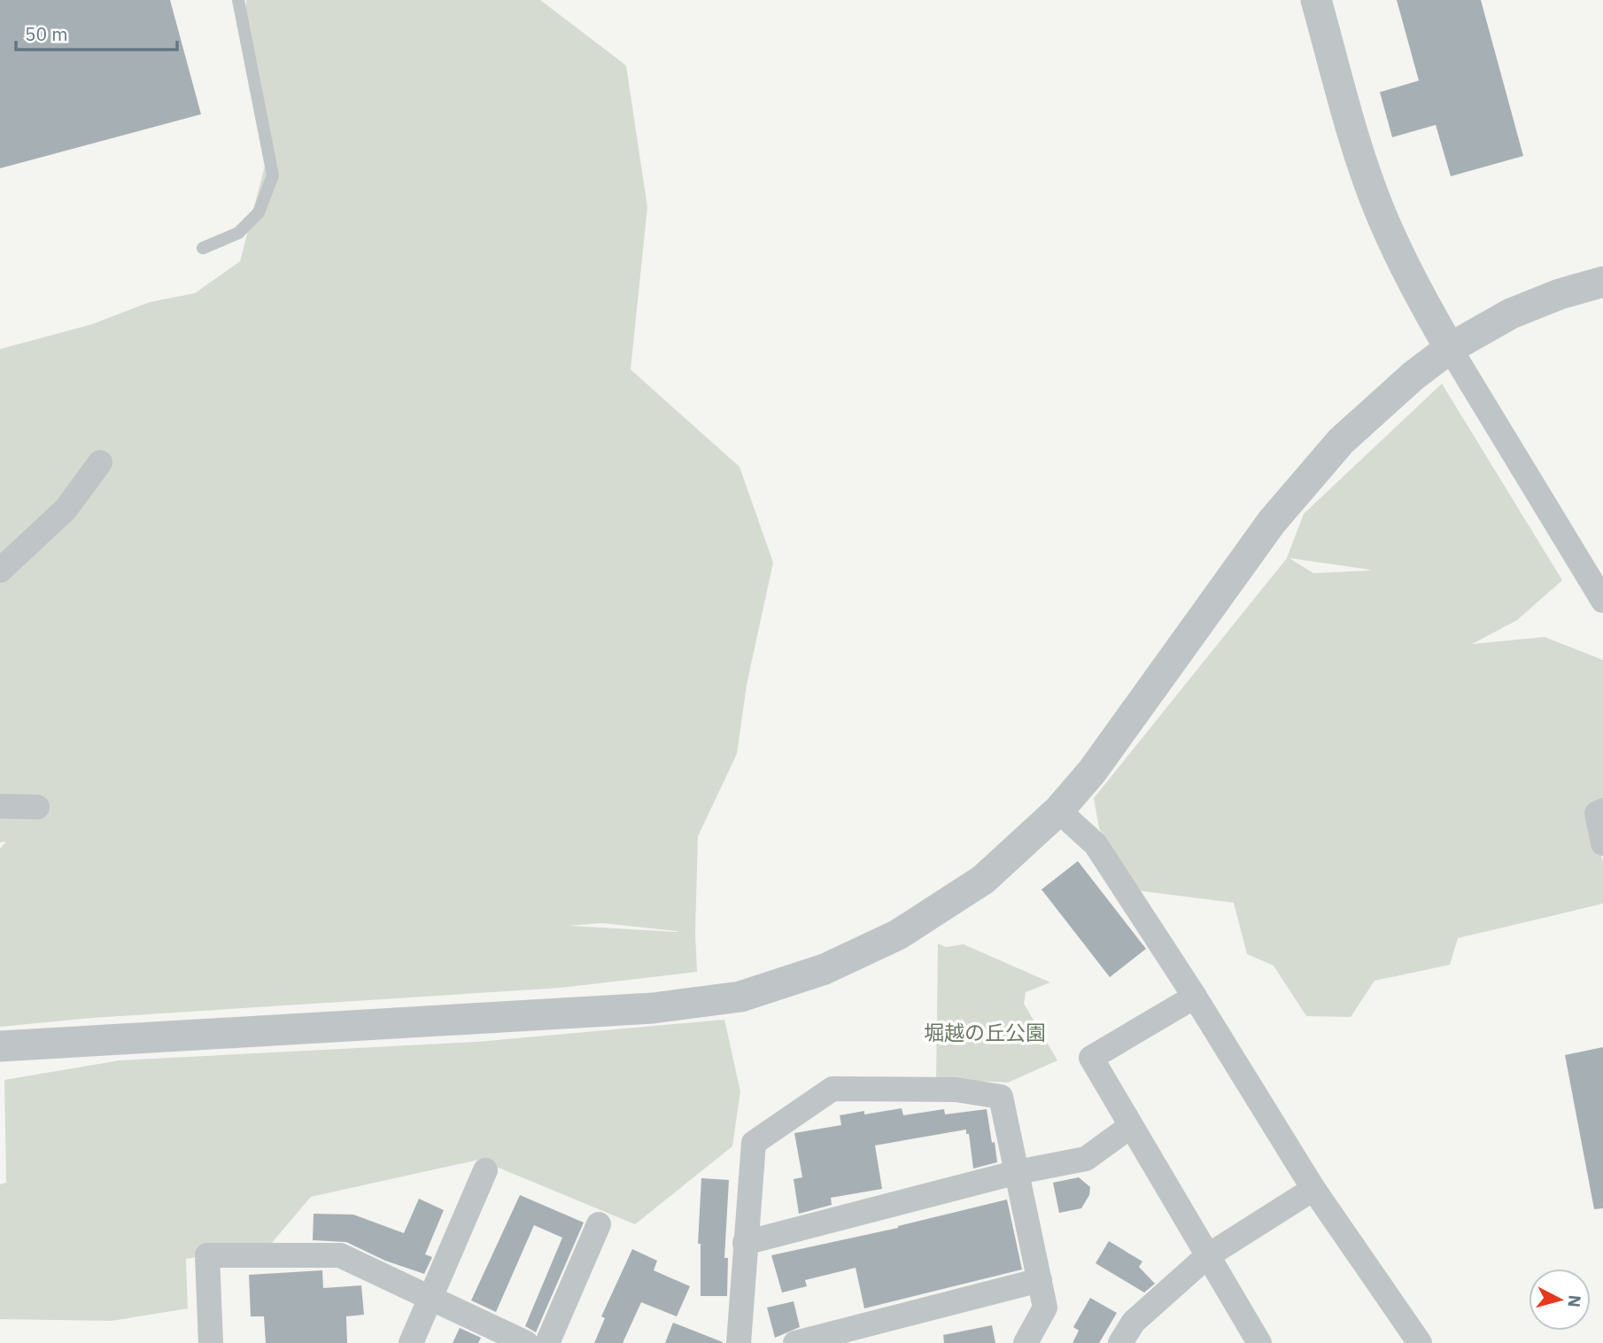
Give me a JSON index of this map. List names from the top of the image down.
{
  "parks": ["堀越の丘公園"],
  "scale_bar": "50 m",
  "north": "right"
}
